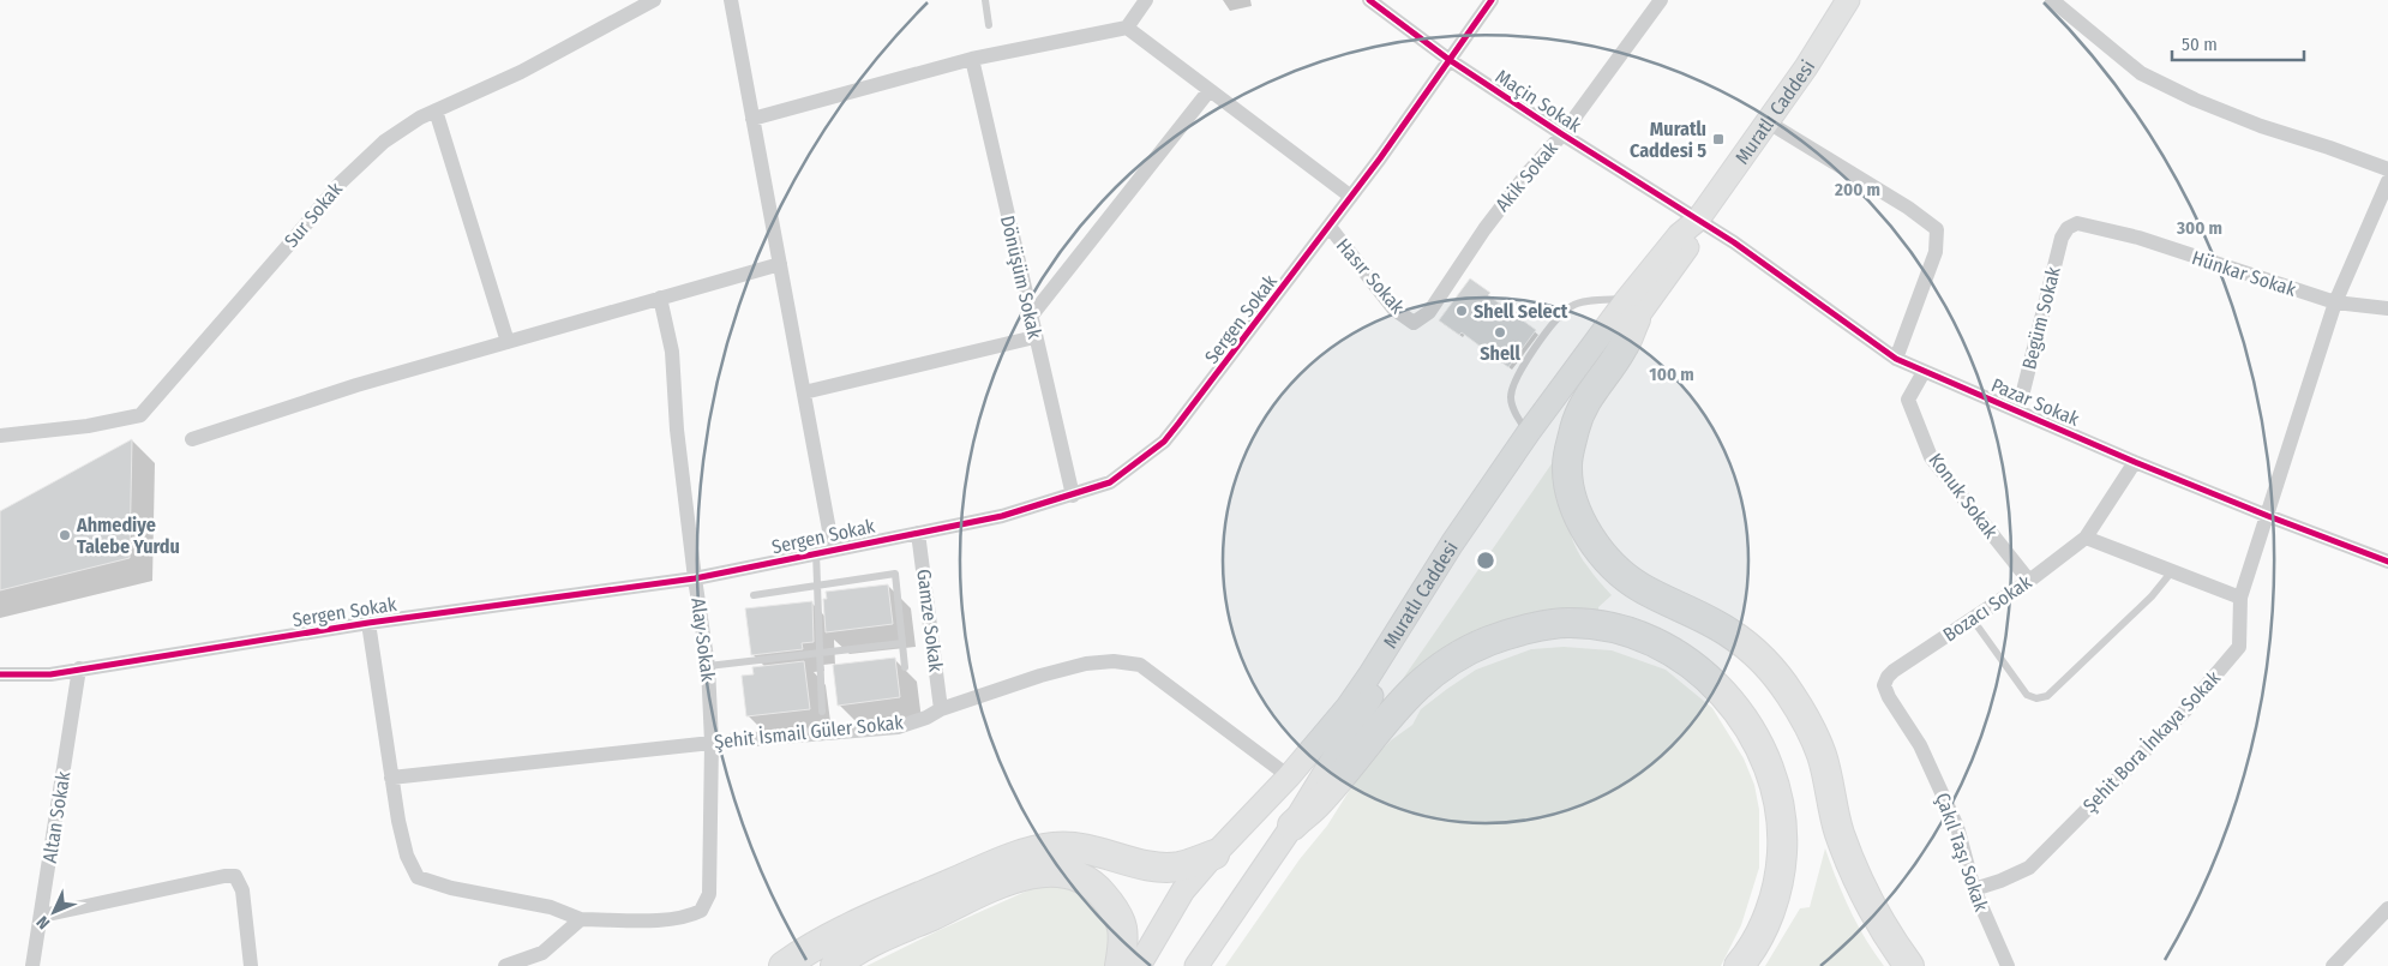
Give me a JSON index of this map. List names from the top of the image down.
{
  "streets": {
    "main road": ["Muratlı Caddesi"],
    "street": [
      "Maçin Sokak",
      "Akik Sokak",
      "Sur Sokak",
      "Hünkar Sokak",
      "Hasır Sokak",
      "Dönüşüm Sokak",
      "Begüm Sokak",
      "Sergen Sokak",
      "Pazar Sokak",
      "Konuk Sokak",
      "Bozacı Sokak",
      "Gamze Sokak",
      "Alay Sokak",
      "Şehit İsmail Güler Sokak",
      "Şehit Bora İnkaya Sokak",
      "Altan Sokak",
      "Çakıl Taşı Sokak"
    ]
  },
  "crossings": [
    ["Maçin Sokak", "Muratlı Caddesi"],
    ["Maçin Sokak", "Akik Sokak"],
    ["Maçin Sokak", "Sergen Sokak"],
    ["Maçin Sokak", "Pazar Sokak"],
    ["Muratlı Caddesi", "Pazar Sokak"],
    ["Muratlı Caddesi", "Şehit İsmail Güler Sokak"],
    ["Akik Sokak", "Hasır Sokak"],
    ["Hünkar Sokak", "Begüm Sokak"],
    ["Hünkar Sokak", "Şehit Bora İnkaya Sokak"],
    ["Hasır Sokak", "Sergen Sokak"],
    ["Dönüşüm Sokak", "Sergen Sokak"],
    ["Begüm Sokak", "Pazar Sokak"],
    ["Sergen Sokak", "Gamze Sokak"],
    ["Sergen Sokak", "Alay Sokak"],
    ["Sergen Sokak", "Altan Sokak"],
    ["Pazar Sokak", "Konuk Sokak"],
    ["Pazar Sokak", "Bozacı Sokak"],
    ["Pazar Sokak", "Şehit Bora İnkaya Sokak"],
    ["Konuk Sokak", "Bozacı Sokak"],
    ["Bozacı Sokak", "Çakıl Taşı Sokak"],
    ["Gamze Sokak", "Şehit İsmail Güler Sokak"],
    ["Alay Sokak", "Şehit İsmail Güler Sokak"],
    ["Şehit Bora İnkaya Sokak", "Çakıl Taşı Sokak"]
  ],
  "places": {
    "transit": ["Muratlı Caddesi 5"],
    "other": ["Shell Select", "Shell", "Ahmediye Talebe Yurdu"]
  },
  "scale_bar": "50 m",
  "north": "bottom left",
  "rings": ["200 m", "300 m", "100 m"]
}
